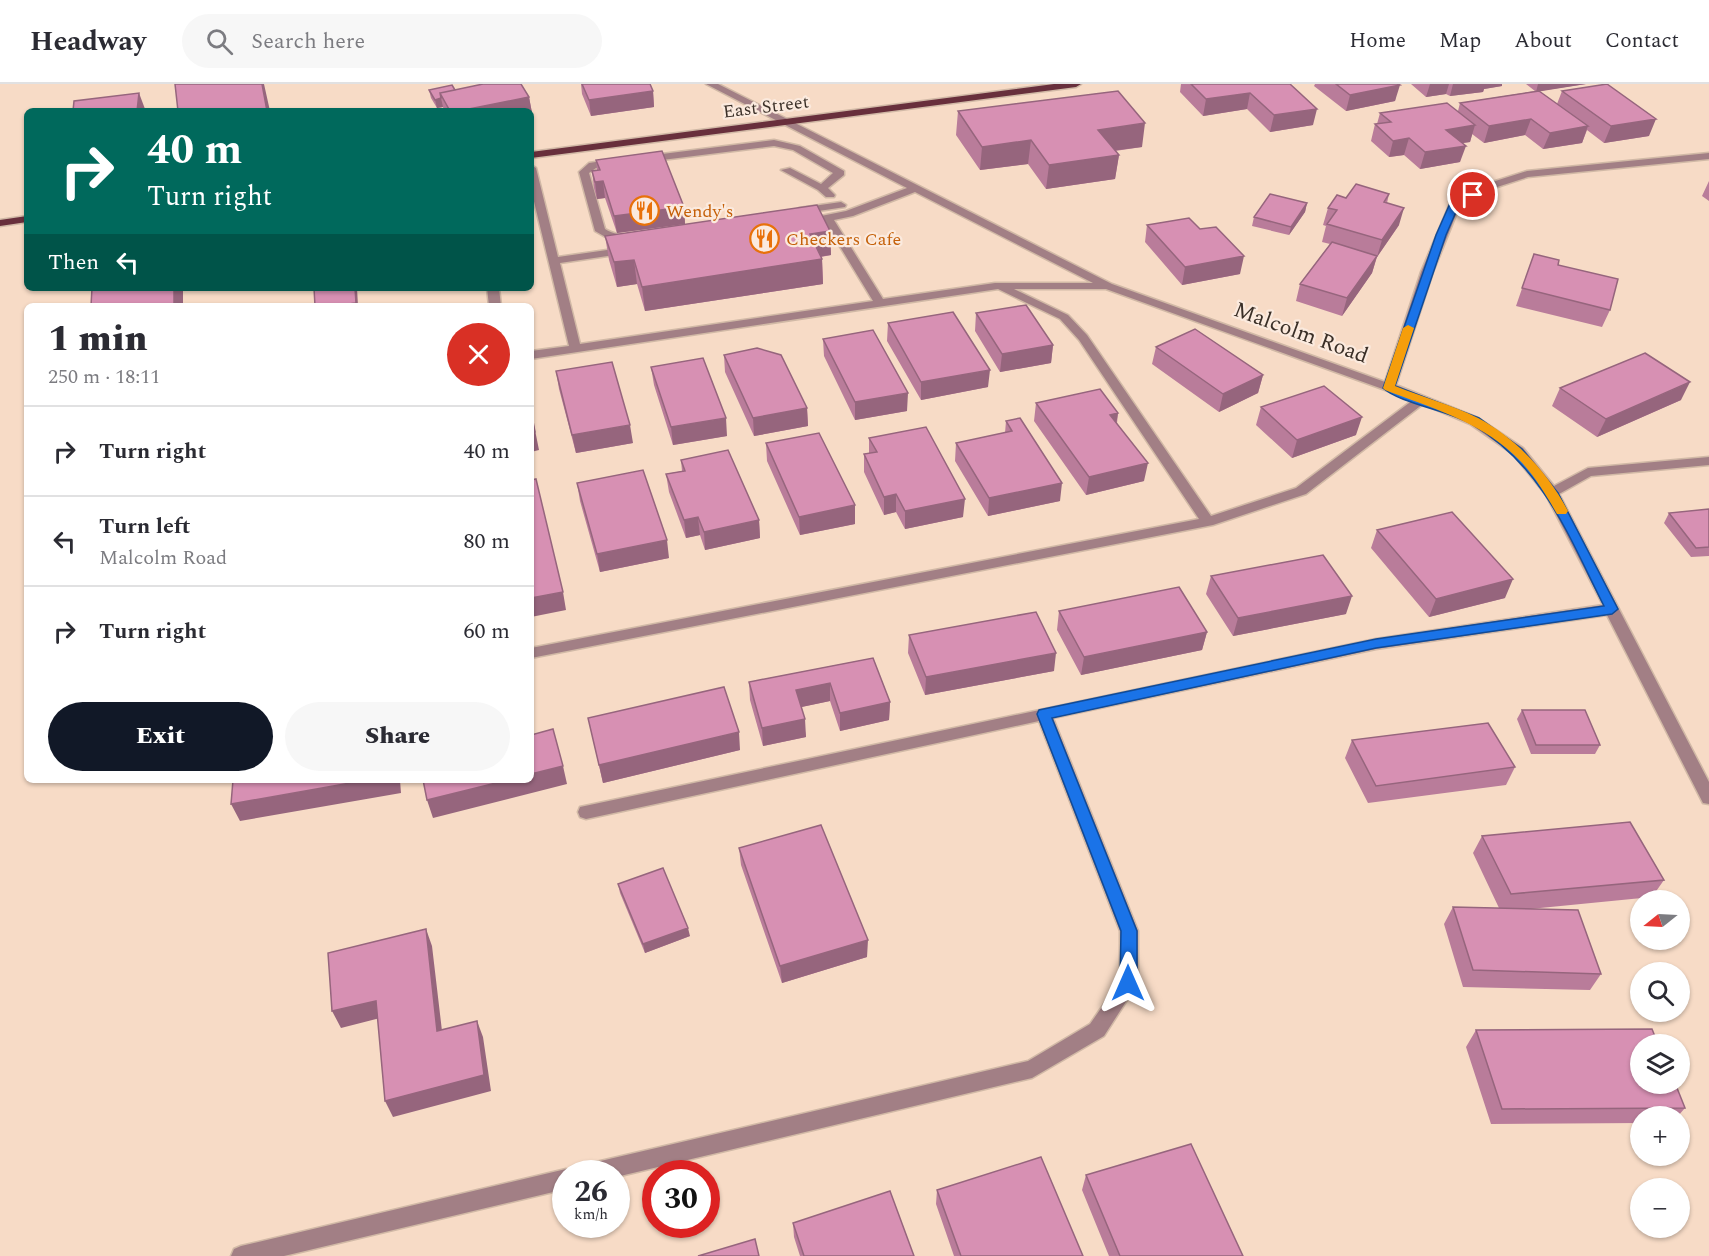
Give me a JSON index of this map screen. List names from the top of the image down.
{
  "streets": {
    "main road": ["East Street"],
    "street": ["Malcolm Road"]
  },
  "crossings": [
    ["East Street", "Malcolm Road"]
  ],
  "places": {
    "restaurant": ["Wendy's", "Checkers Cafe"]
  },
  "north": "left",
  "page": {
    "header": "Headway",
    "search": "Search here",
    "nav": [
      "Home",
      "Map",
      "About",
      "Contact"
    ],
    "turn": ["40 m", "Turn right"],
    "then": "Then",
    "heading": ["1 min", "250 m · 18:11"],
    "list": [
      {
        "name": "Turn right",
        "value": "40 m"
      },
      {
        "name": "Turn left",
        "note": "Malcolm Road",
        "value": "80 m"
      },
      {
        "name": "Turn right",
        "value": "60 m"
      }
    ],
    "buttons": ["Exit", "Share"],
    "map_buttons": ["+", "−"],
    "speed": "26 km/h",
    "limit": "30"
  }
}
